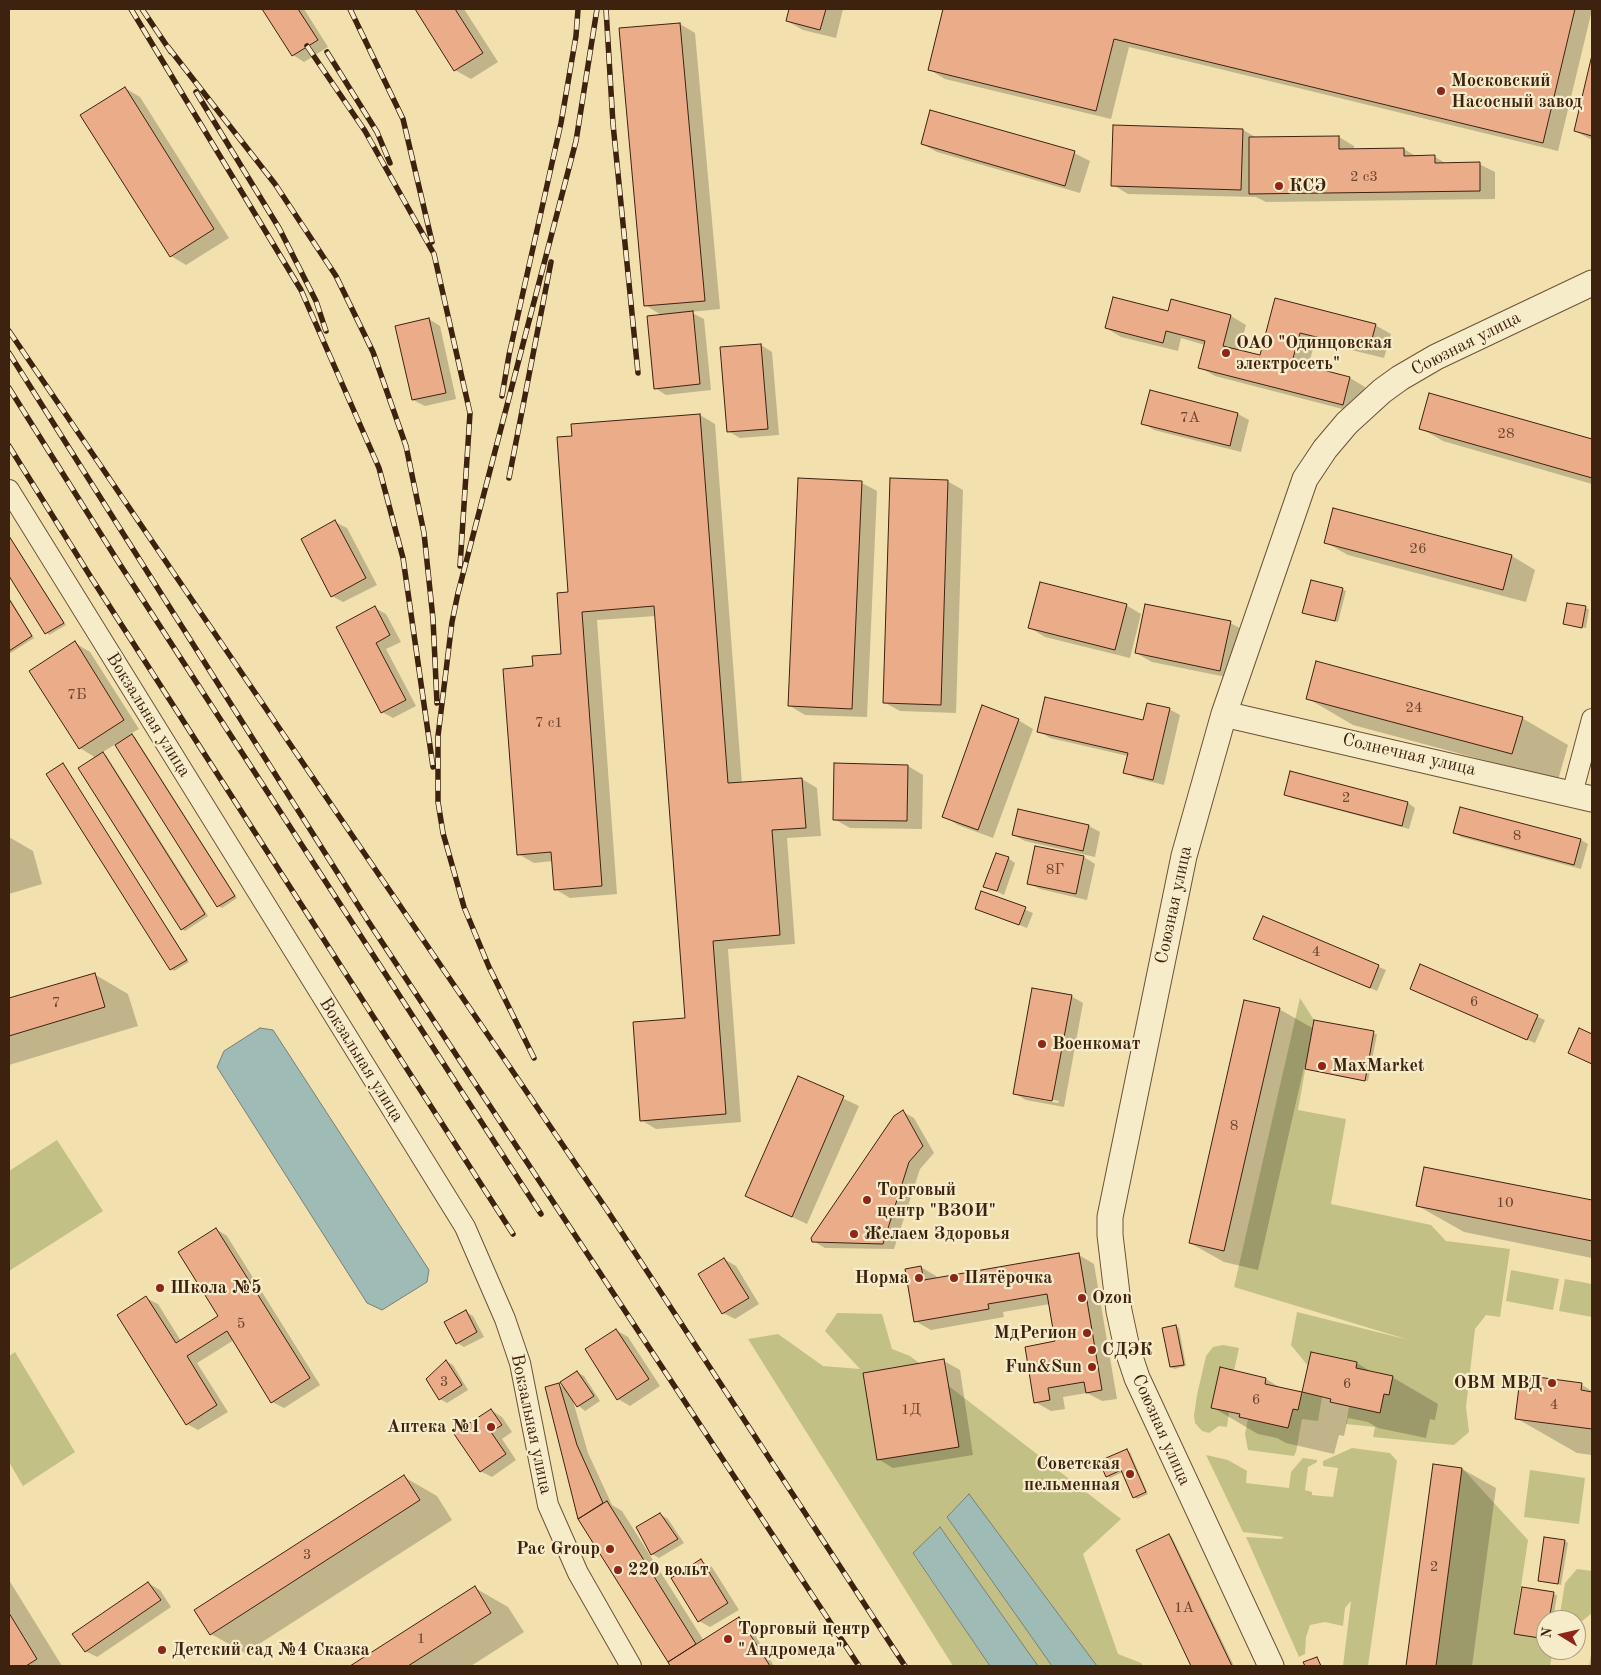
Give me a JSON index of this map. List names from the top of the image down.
{
  "streets": {
    "street": ["Союзная улица", "Вокзальная улица", "Солнечная улица"]
  },
  "crossings": [
    ["Союзная улица", "Солнечная улица"]
  ],
  "places": [
    "Московский Насосный завод",
    "КСЭ",
    "ОАО \"Одинцовская электросеть\"",
    "Военкомат",
    "MaxMarket",
    "Торговый центр \"ВЗОИ\"",
    "Желаем Здоровья",
    "Норма",
    "Пятёрочка",
    "Школа №5",
    "Ozon",
    "МдРегион",
    "СДЭК",
    "Fun&Sun",
    "ОВМ МВД",
    "Аптека №1",
    "Советская пельменная",
    "Pac Group",
    "220 вольт",
    "Торговый центр \"Андромеда\"",
    "Детский сад №4 Сказка"
  ],
  "house_numbers": [
    "2 с3",
    "7А",
    "28",
    "26",
    "7Б",
    "24",
    "7 с1",
    "2",
    "8",
    "8Г",
    "4",
    "6",
    "7",
    "8",
    "10",
    "5",
    "3",
    "6",
    "6",
    "4",
    "1Д",
    "3",
    "2",
    "1А",
    "1"
  ],
  "north": "left"
}
